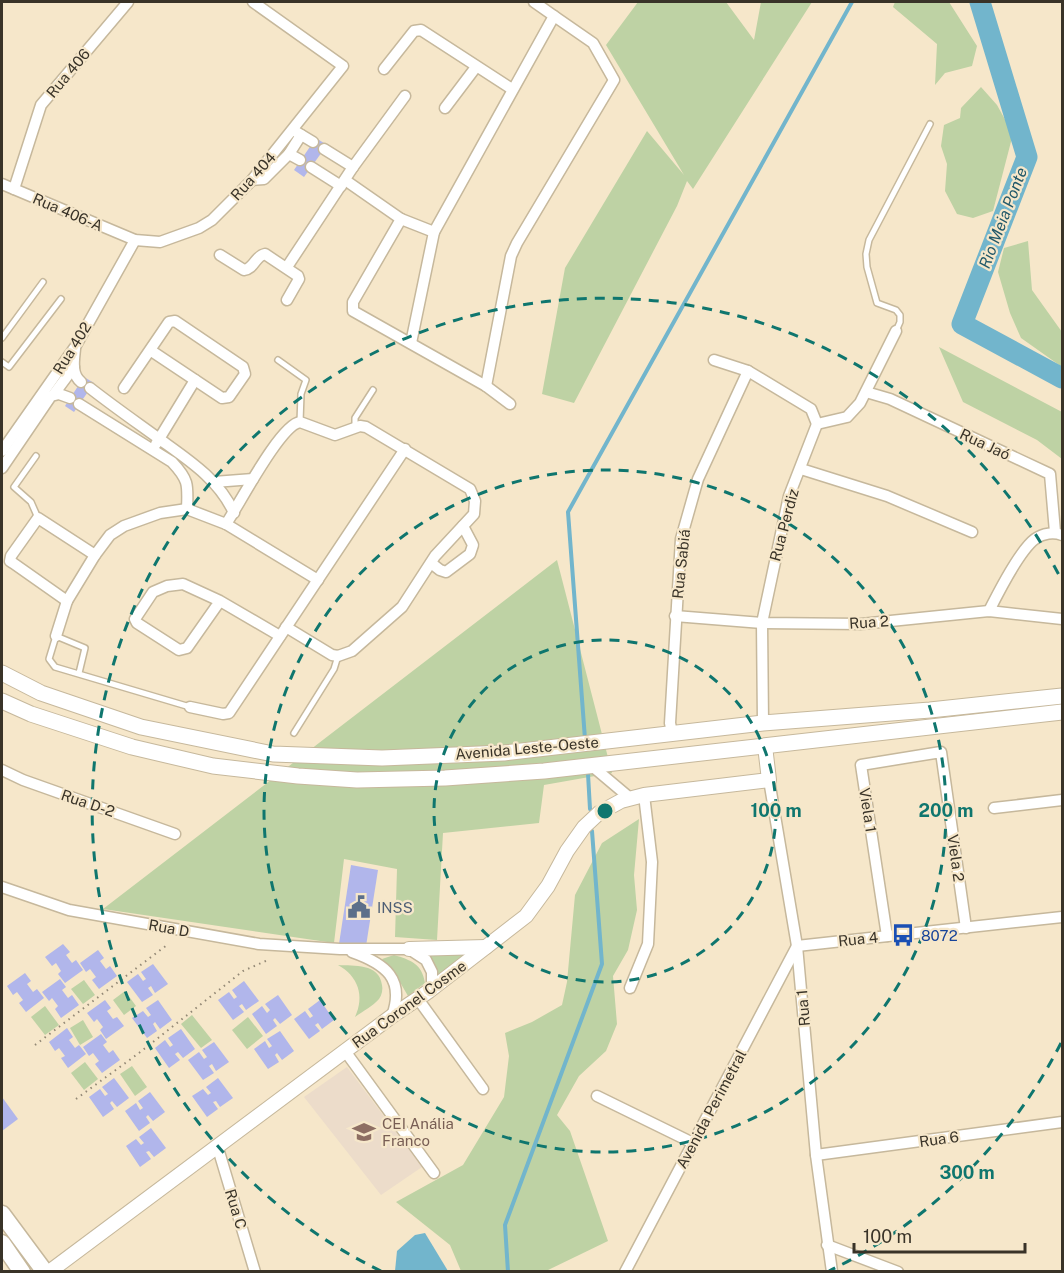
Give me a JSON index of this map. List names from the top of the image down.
{
  "streets": {
    "main road": ["Avenida Leste-Oeste"],
    "street": [
      "Rua 406",
      "Rua 404",
      "Rua 406-A",
      "Rua 402",
      "Rua Jaó",
      "Rua Perdiz",
      "Rua Sabiá",
      "Rua 2",
      "Rua D-2",
      "Viela 1",
      "Viela 2",
      "Rua D",
      "Rua 4",
      "Rua Coronel Cosme",
      "Rua 1",
      "Avenida Perimetral",
      "Rua 6",
      "Rua C"
    ]
  },
  "crossings": [
    ["Rua 406", "Rua 406-A"],
    ["Rua 404", "Rua 406-A"],
    ["Rua 404", "Rua 402"],
    ["Rua 406-A", "Rua 402"],
    ["Rua Perdiz", "Rua 2"],
    ["Rua Perdiz", "Avenida Leste-Oeste"],
    ["Rua Sabiá", "Rua 2"],
    ["Rua Sabiá", "Avenida Leste-Oeste"],
    ["Avenida Leste-Oeste", "Rua 1"],
    ["Viela 1", "Viela 2"],
    ["Viela 1", "Rua 4"],
    ["Viela 2", "Rua 4"],
    ["Rua D", "Rua Coronel Cosme"],
    ["Rua 4", "Rua 1"],
    ["Rua 4", "Avenida Perimetral"],
    ["Rua Coronel Cosme", "Rua 1"],
    ["Rua Coronel Cosme", "Rua C"],
    ["Rua 1", "Avenida Perimetral"],
    ["Rua 1", "Rua 6"]
  ],
  "water": ["Rio Meia Ponte"],
  "places": {
    "public building": ["INSS"],
    "bus stop": ["8072"],
    "school or university": ["CEI Anália Franco"]
  },
  "scale_bar": "100 m",
  "rings": ["100 m", "200 m", "300 m"]
}
